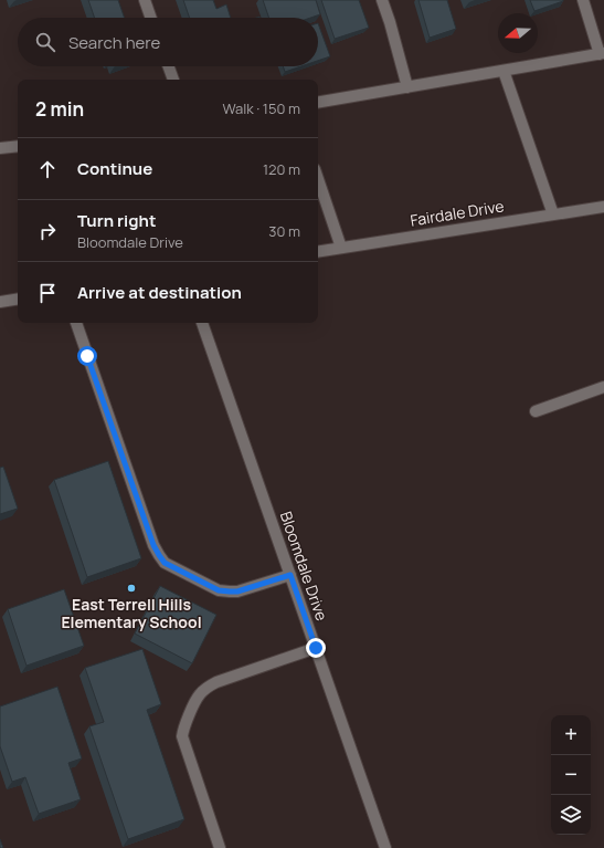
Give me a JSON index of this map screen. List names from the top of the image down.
{
  "streets": {
    "street": ["Fairdale Drive", "Bloomdale Drive"]
  },
  "places": ["East Terrell Hills Elementary School"],
  "north": "left",
  "page": {
    "search": "Search here",
    "heading": ["2 min", "Walk · 150 m"],
    "list": [
      ["Continue", "120 m"],
      ["Turn right", "Bloomdale Drive", "30 m"],
      "Arrive at destination"
    ],
    "map_buttons": ["+", "−"]
  }
}
